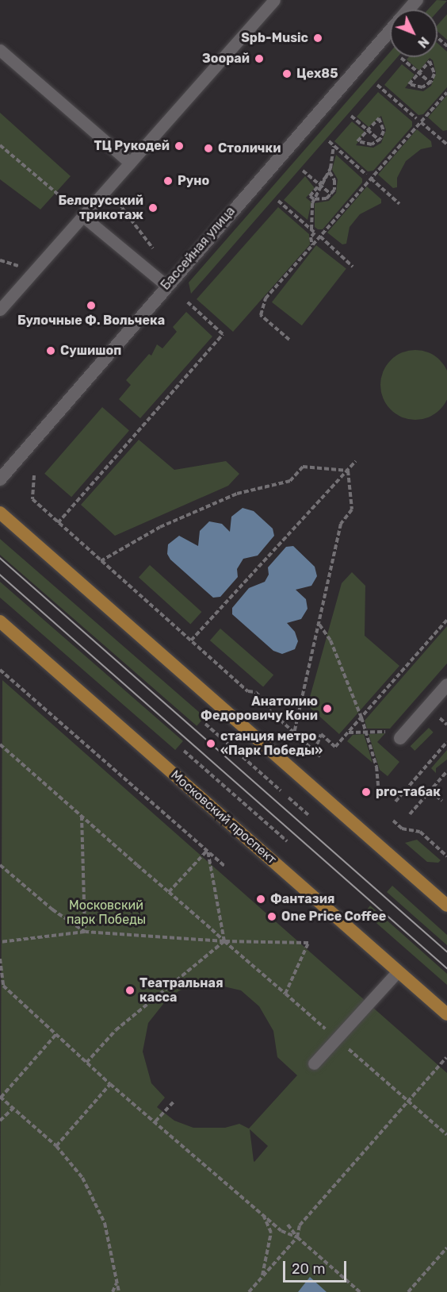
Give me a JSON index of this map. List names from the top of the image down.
{
  "streets": {
    "main road": ["Московский проспект"],
    "street": ["Бассейная улица"]
  },
  "parks": ["Московский парк Победы"],
  "places": [
    "Spb-Music",
    "Зоорай",
    "Цех85",
    "ТЦ Рукодей",
    "Столички",
    "Руно",
    "Белорусский трикотаж",
    "Булочные Ф. Вольчека",
    "Сушишоп",
    "Анатолию Федоровичу Кони",
    "станция метро «Парк Победы»",
    "pro-табак",
    "Фантазия",
    "One Price Coffee",
    "Театральная касса"
  ],
  "scale_bar": "20 m",
  "north": "bottom right"
}
